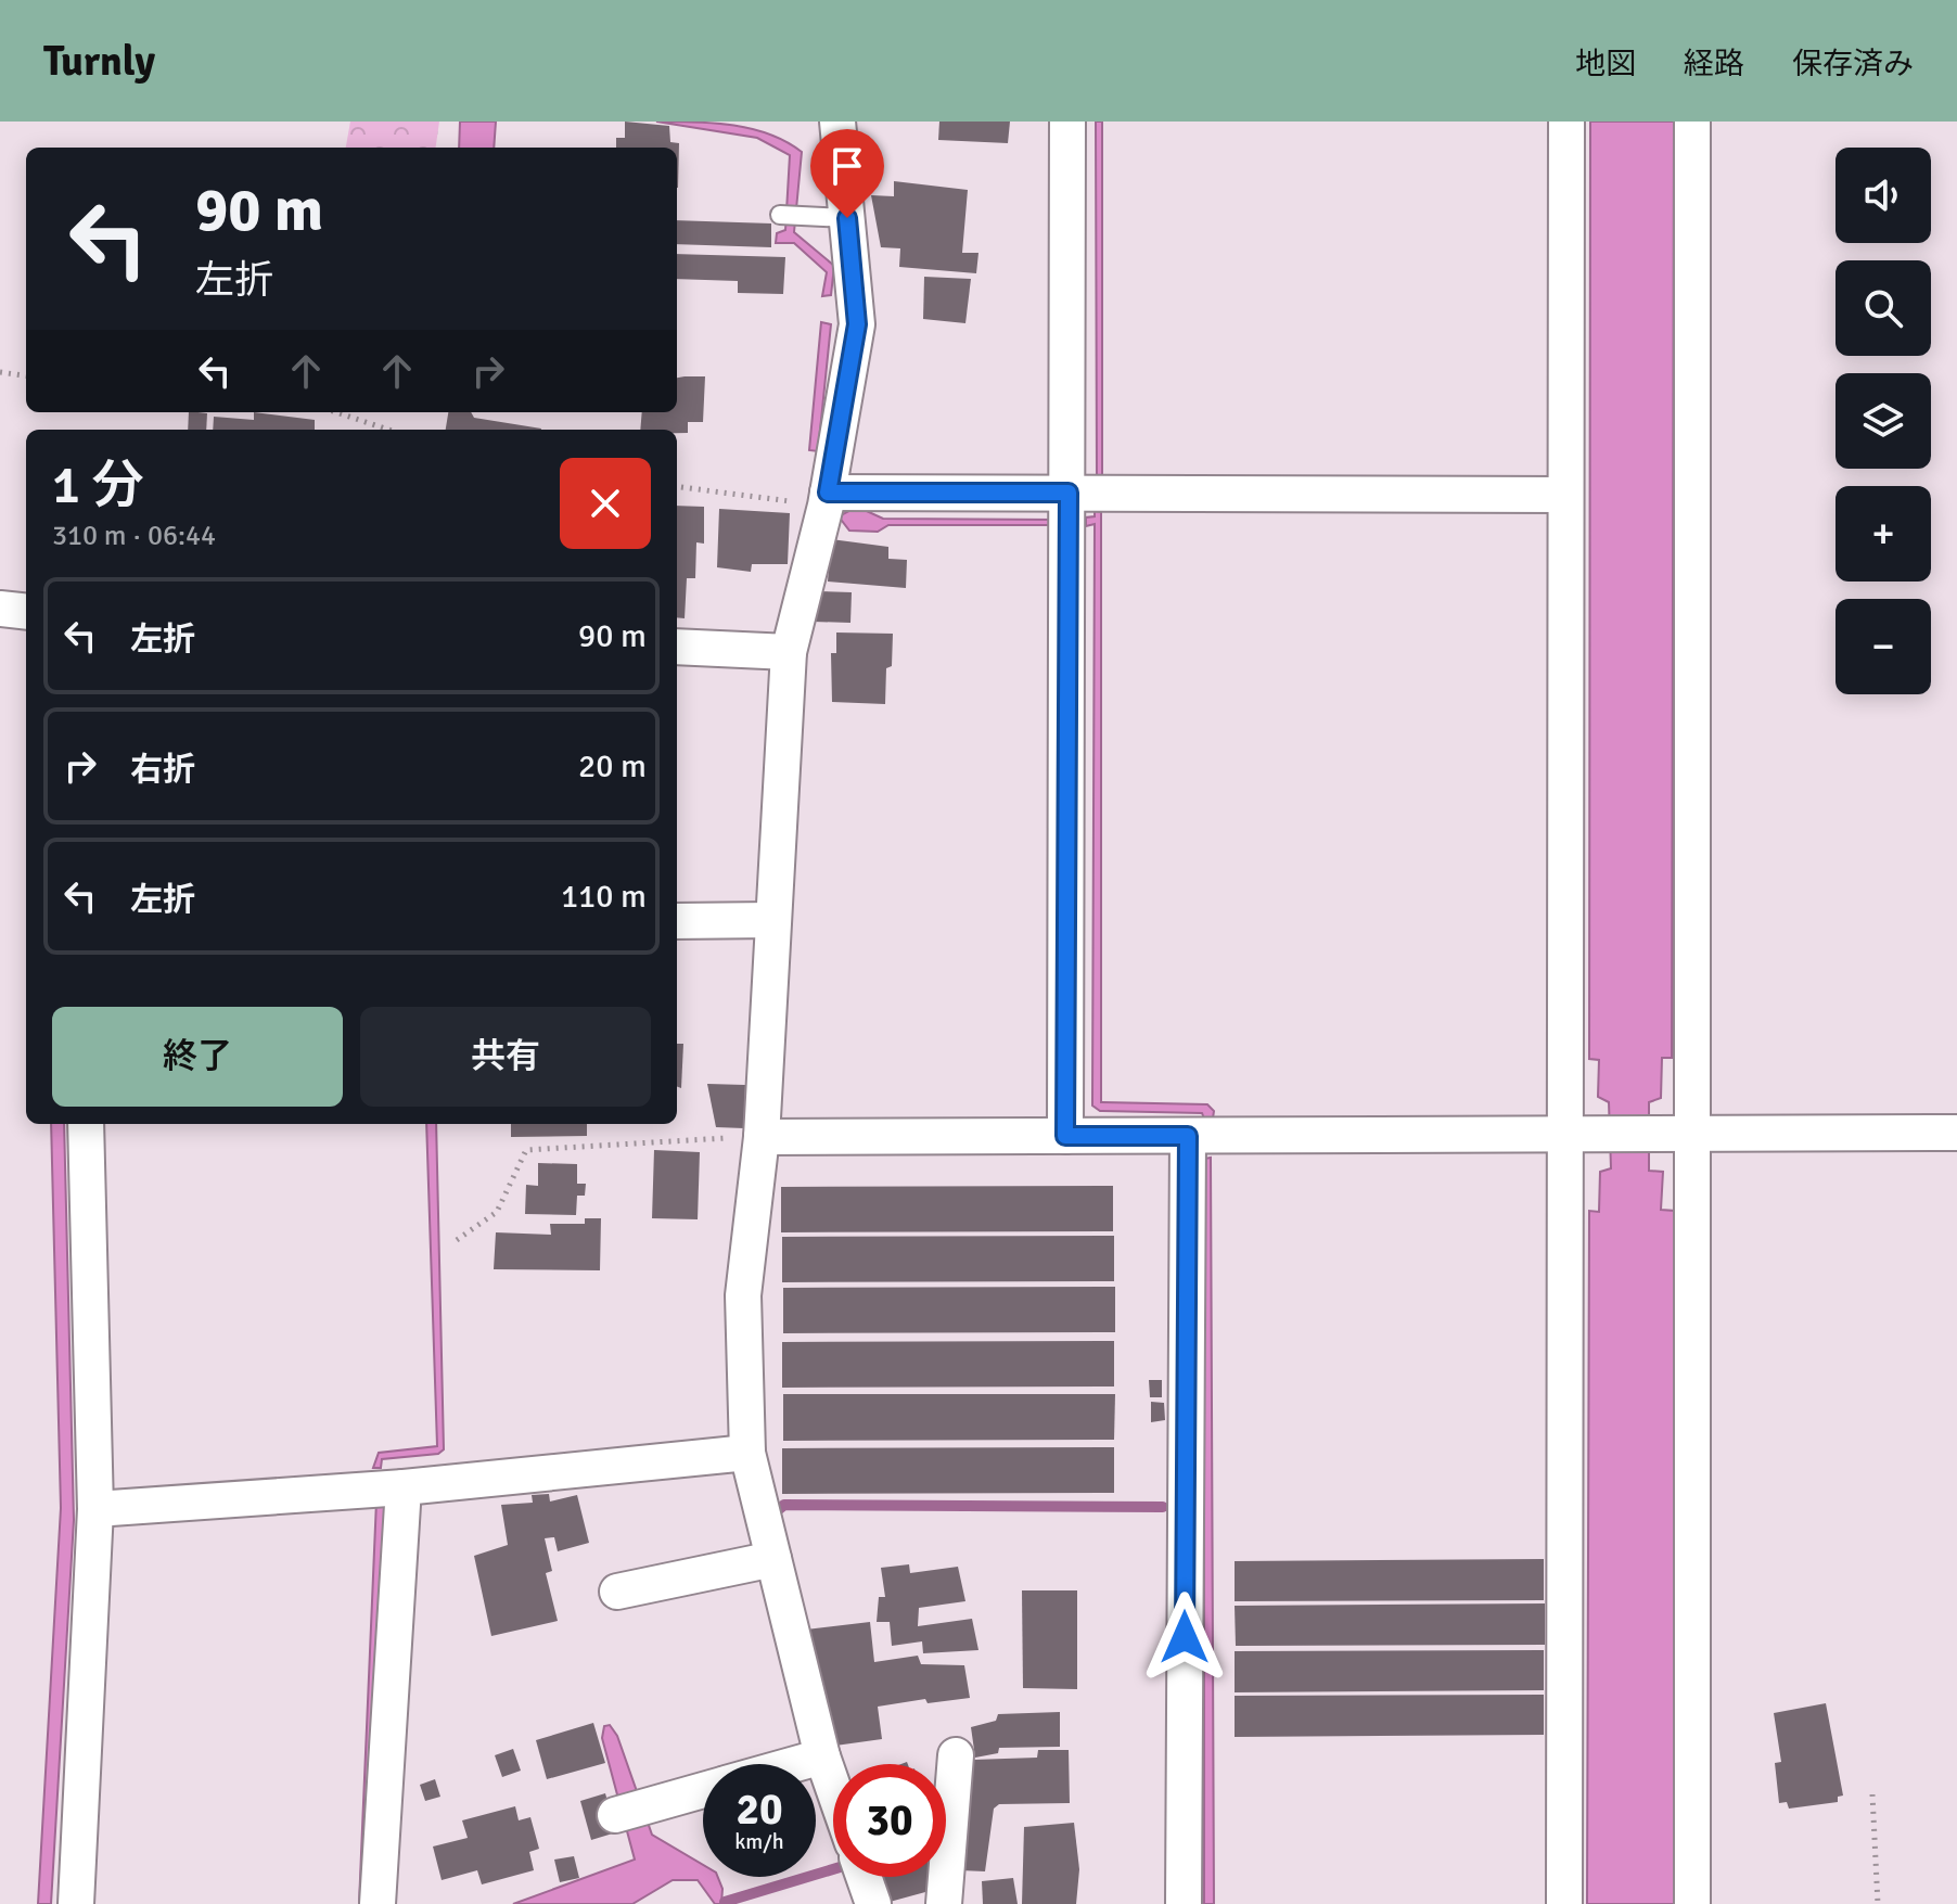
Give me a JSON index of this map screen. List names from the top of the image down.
{
  "page": {
    "header": "Turnly",
    "nav": ["地図", "経路", "保存済み"],
    "map_buttons": ["+", "−"],
    "turn": ["90 m", "左折"],
    "heading": ["1 分", "310 m · 06:44"],
    "list": [
      {
        "name": "左折",
        "value": "90 m"
      },
      {
        "name": "右折",
        "value": "20 m"
      },
      {
        "name": "左折",
        "value": "110 m"
      }
    ],
    "buttons": ["終了", "共有"],
    "speed": "20 km/h",
    "limit": "30"
  }
}
